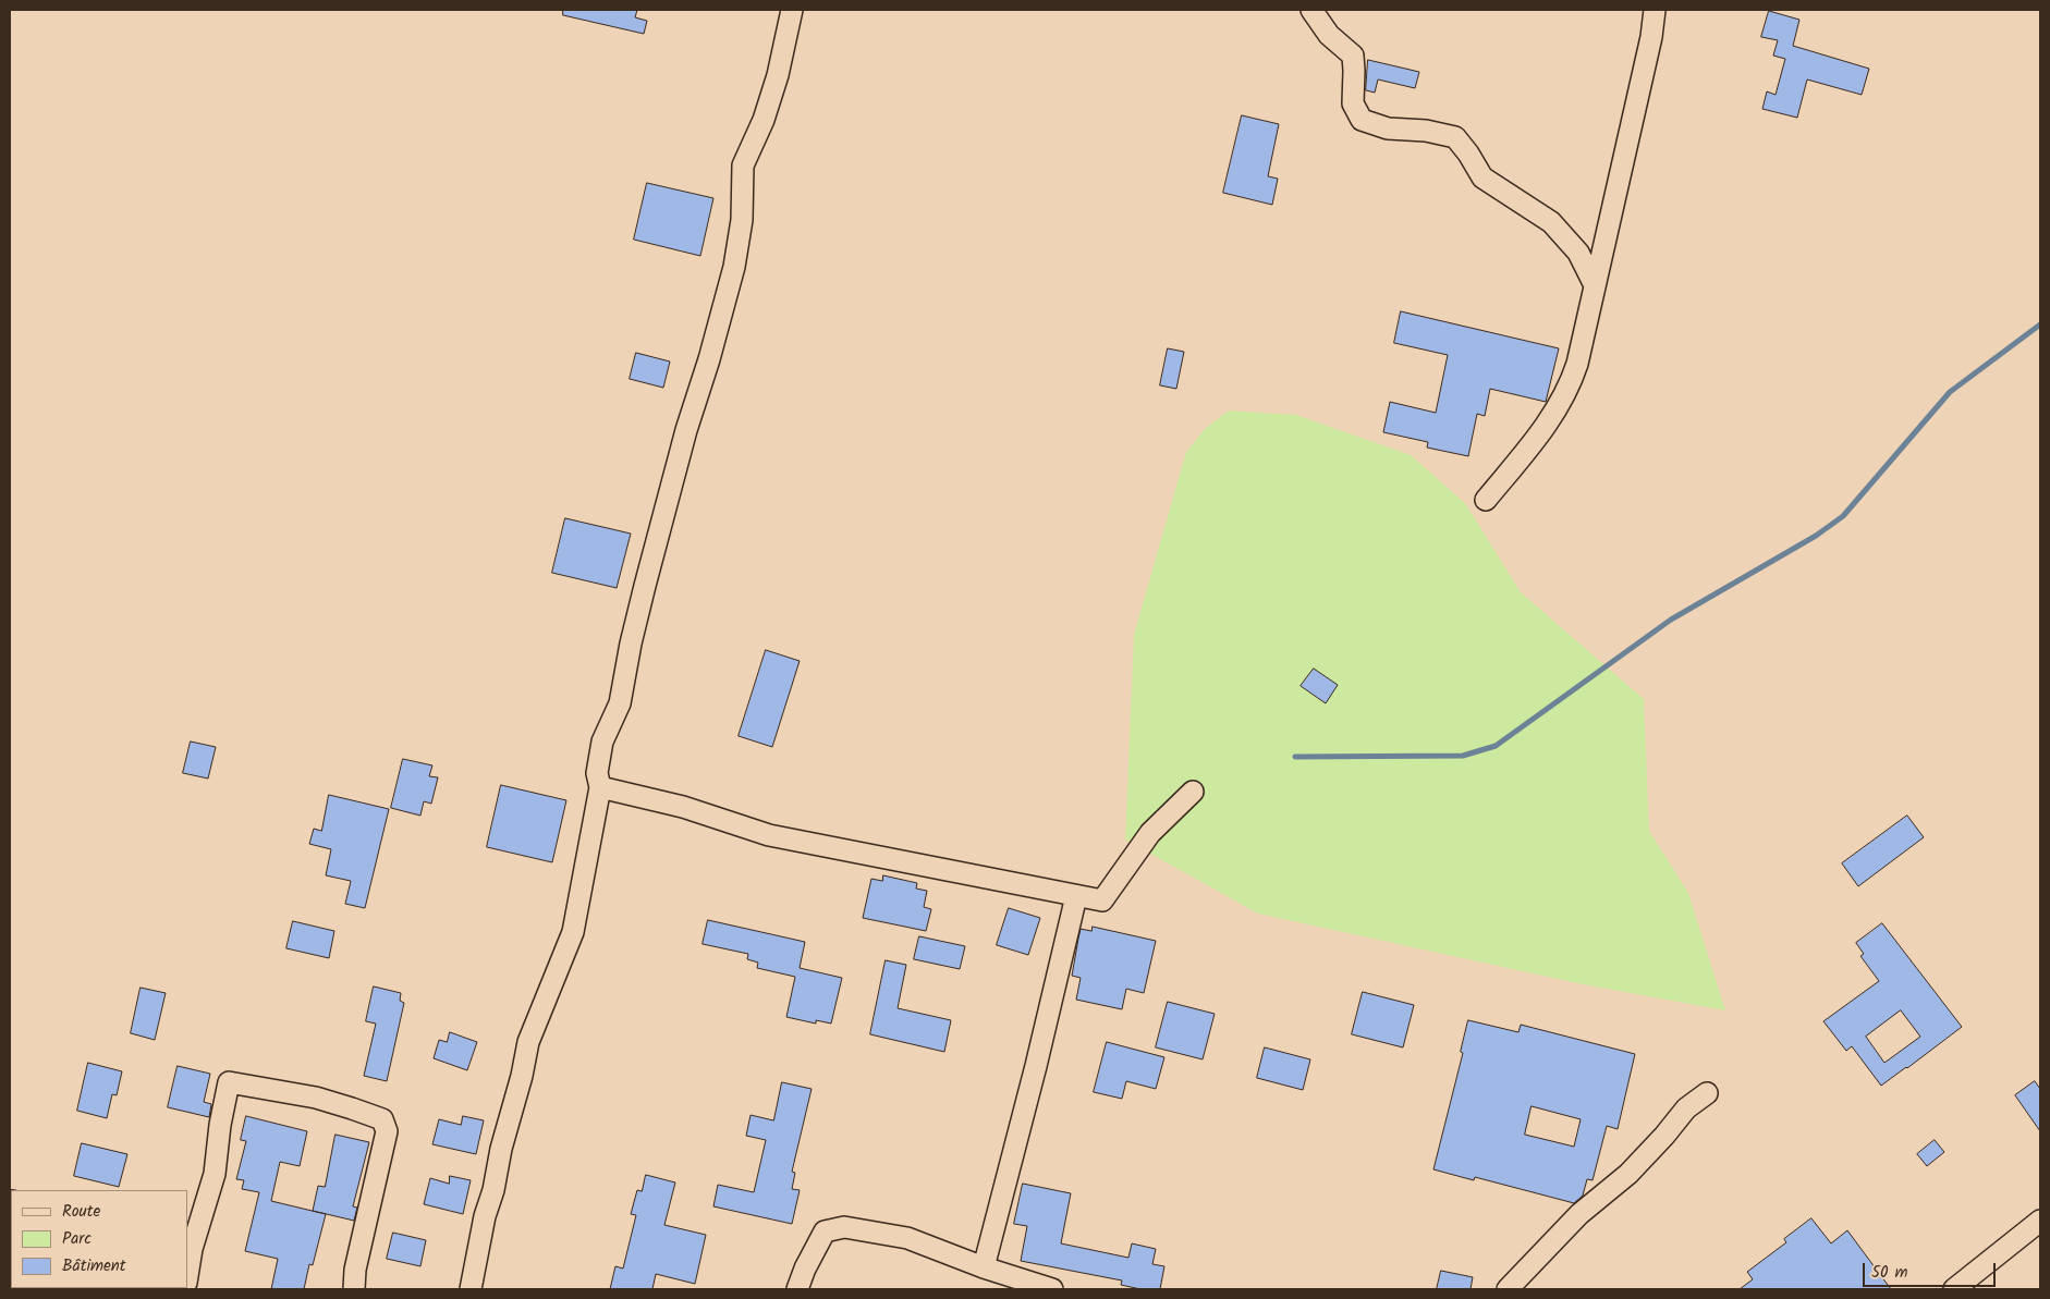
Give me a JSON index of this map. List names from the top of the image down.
{
  "legend": ["Route", "Parc", "Bâtiment"],
  "scale_bar": "50 m"
}
